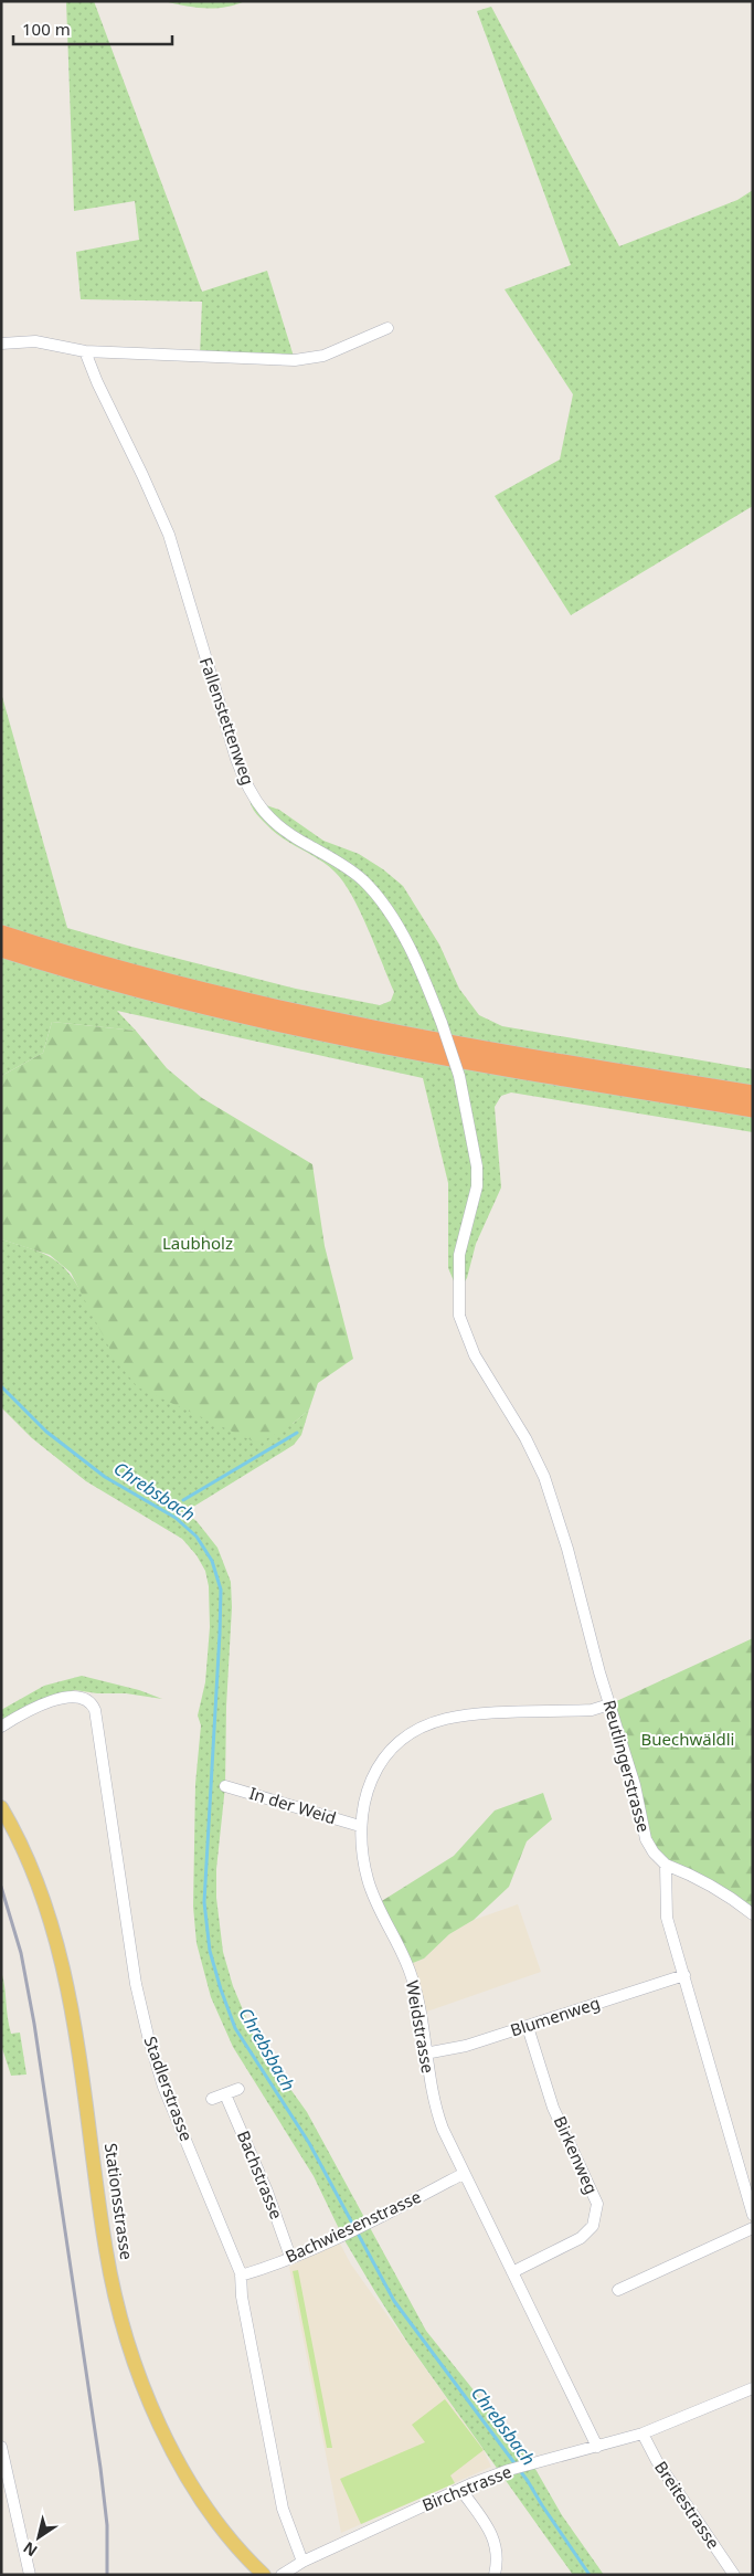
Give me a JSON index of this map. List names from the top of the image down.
{
  "streets": {
    "main road": ["Stationsstrasse"],
    "street": [
      "Fallenstettenweg",
      "Reutlingerstrasse",
      "In der Weid",
      "Blumenweg",
      "Weidstrasse",
      "Stadlerstrasse",
      "Birkenweg",
      "Bachstrasse",
      "Bachwiesenstrasse",
      "Birchstrasse",
      "Breitestrasse"
    ]
  },
  "crossings": [
    ["Fallenstettenweg", "Reutlingerstrasse"],
    ["Reutlingerstrasse", "Weidstrasse"],
    ["In der Weid", "Weidstrasse"],
    ["Blumenweg", "Weidstrasse"],
    ["Blumenweg", "Birkenweg"],
    ["Weidstrasse", "Birkenweg"],
    ["Weidstrasse", "Bachwiesenstrasse"],
    ["Weidstrasse", "Birchstrasse"],
    ["Stadlerstrasse", "Bachwiesenstrasse"],
    ["Stadlerstrasse", "Birchstrasse"],
    ["Bachstrasse", "Bachwiesenstrasse"],
    ["Birchstrasse", "Breitestrasse"]
  ],
  "water": ["Chrebsbach"],
  "parks": ["Laubholz", "Buechwäldli"],
  "scale_bar": "100 m",
  "north": "bottom left"
}
